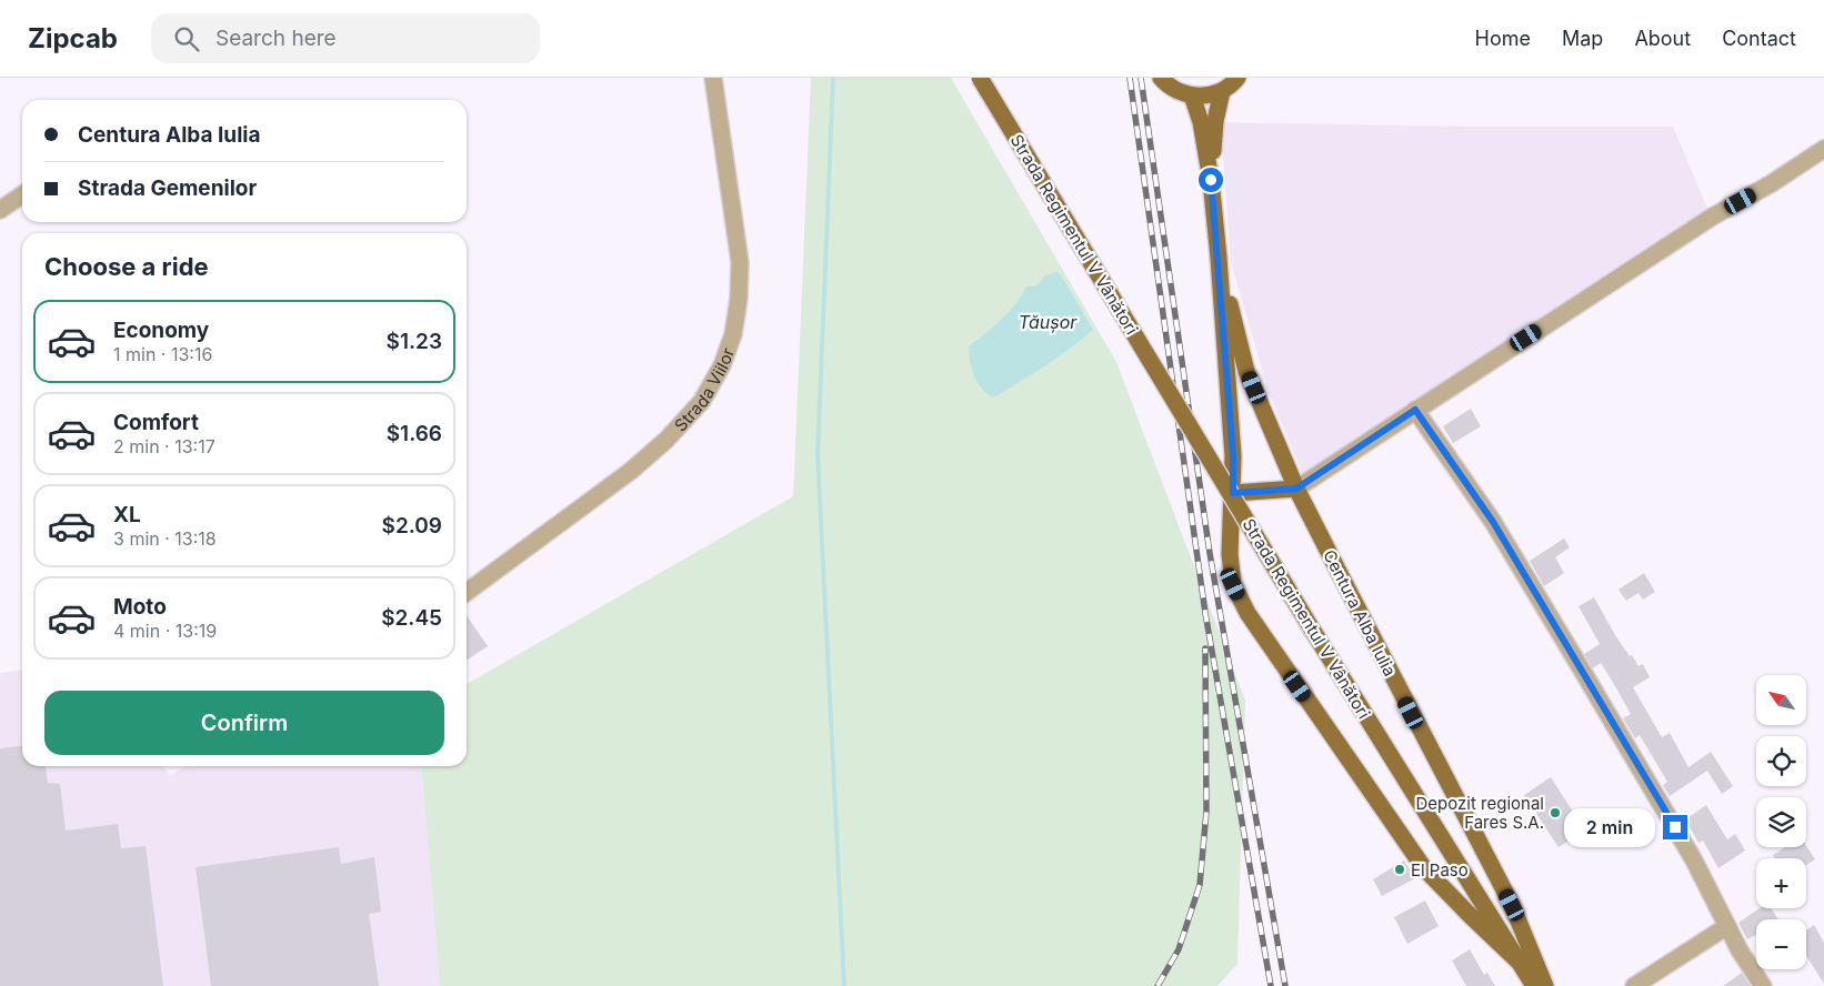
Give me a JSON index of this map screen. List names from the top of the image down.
{
  "streets": {
    "main road": ["Strada Regimentul V Vânători", "Centura Alba Iulia"],
    "street": ["Strada Viilor"]
  },
  "crossings": [
    ["Strada Regimentul V Vânători", "Centura Alba Iulia"]
  ],
  "water": ["Tăușor"],
  "places": ["Depozit regional Fares S.A.", "El Paso"],
  "north": "top left",
  "page": {
    "header": "Zipcab",
    "search": "Search here",
    "nav": [
      "Home",
      "Map",
      "About",
      "Contact"
    ],
    "banner": ["Centura Alba Iulia", "Strada Gemenilor"],
    "heading": "Choose a ride",
    "list": [
      {
        "name": "Economy",
        "note": "1 min · 13:16",
        "value": "$1.23"
      },
      {
        "name": "Comfort",
        "note": "2 min · 13:17",
        "value": "$1.66"
      },
      {
        "name": "XL",
        "note": "3 min · 13:18",
        "value": "$2.09"
      },
      {
        "name": "Moto",
        "note": "4 min · 13:19",
        "value": "$2.45"
      }
    ],
    "map_buttons": ["+", "−"],
    "buttons": "Confirm",
    "bubble": "2 min"
  }
}
